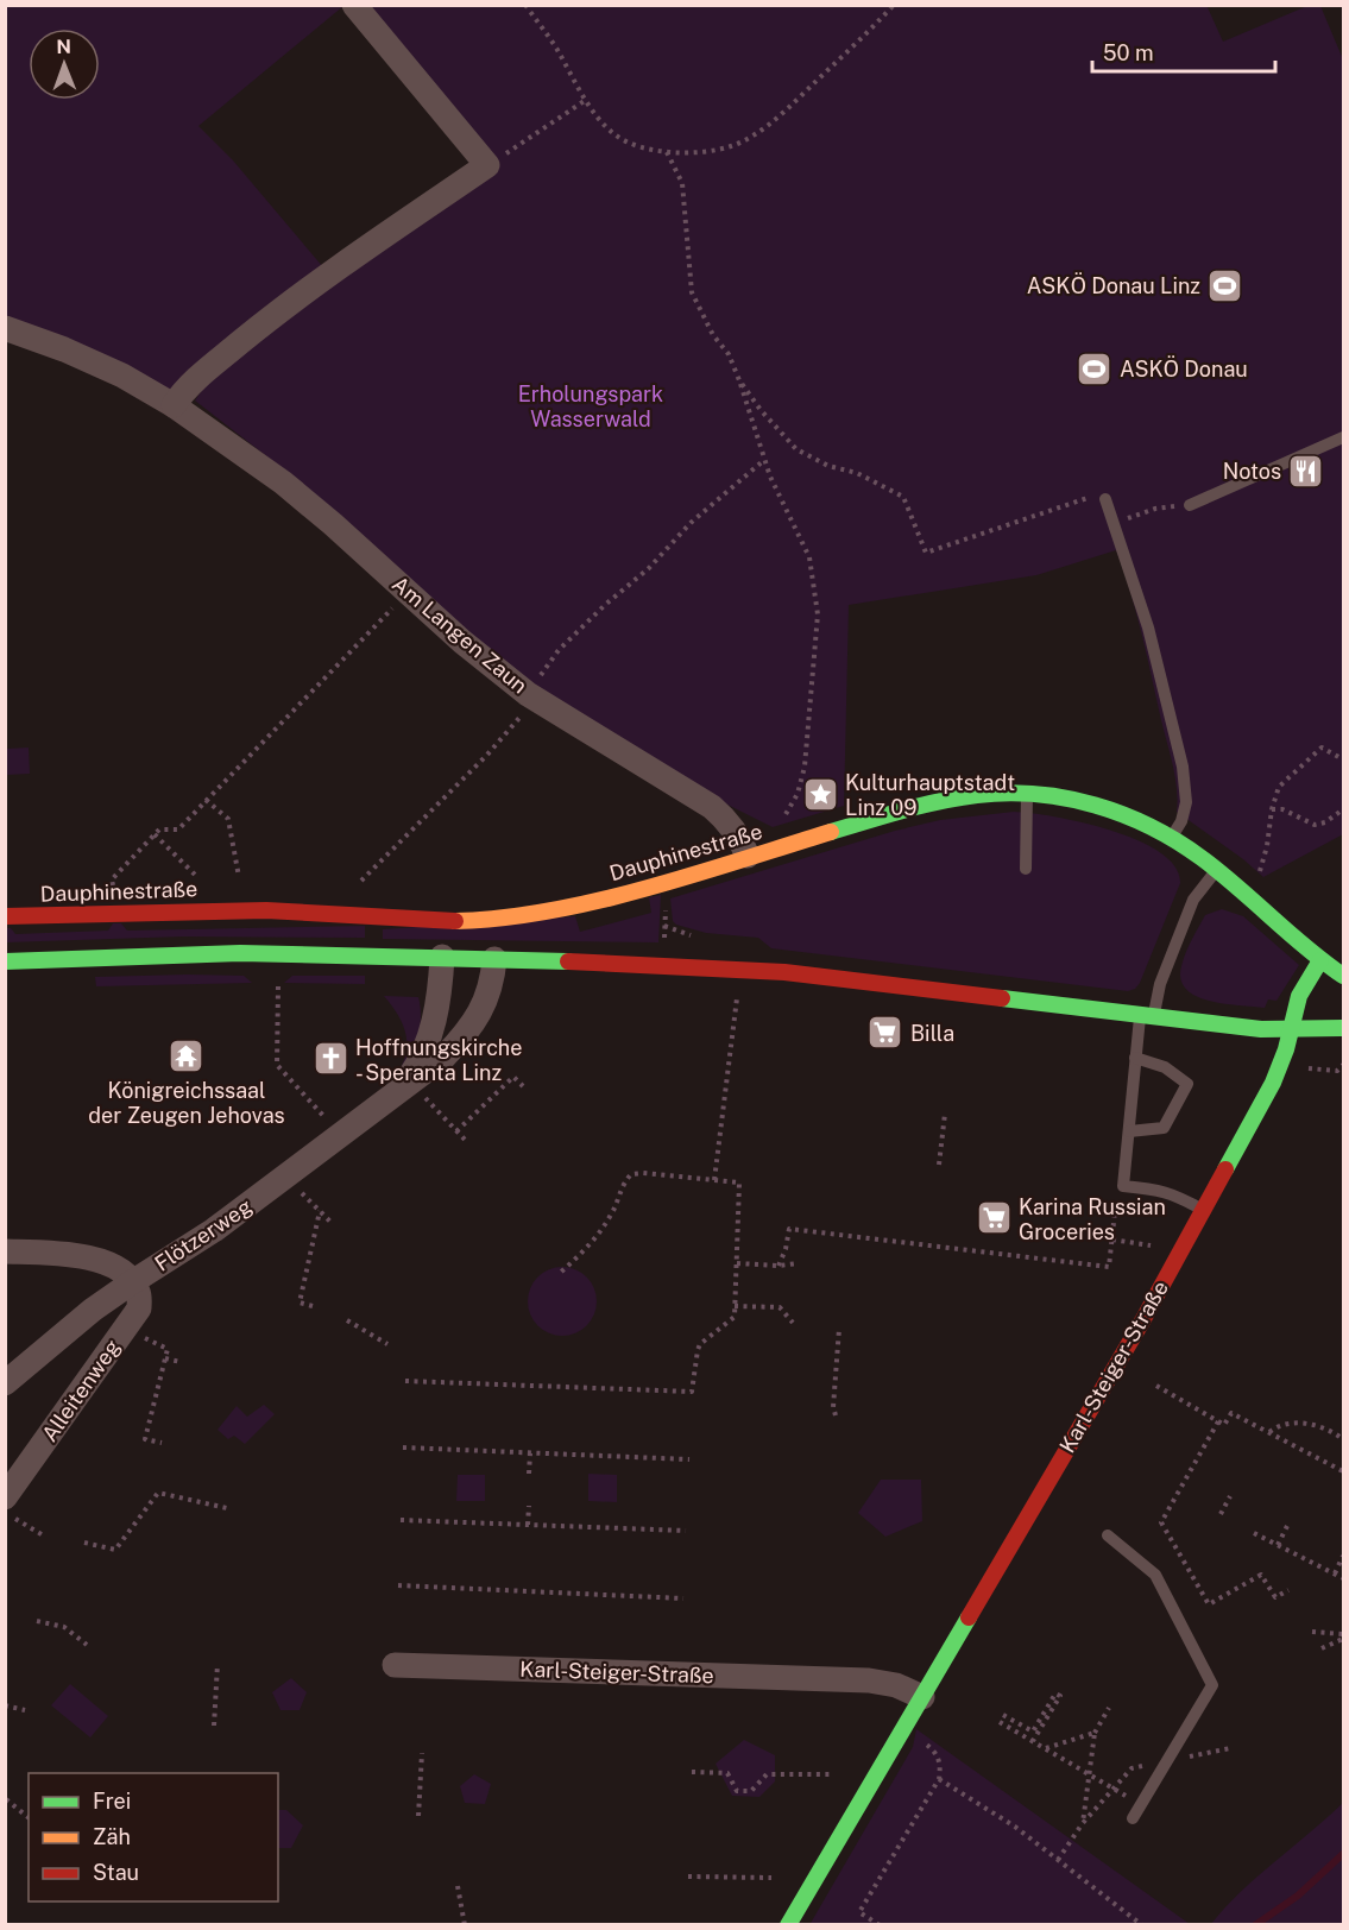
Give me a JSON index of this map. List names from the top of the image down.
{
  "streets": {
    "street": [
      "Am Langen Zaun",
      "Dauphinestraße",
      "Flötzerweg",
      "Karl-Steiger-Straße",
      "Alleitenweg"
    ]
  },
  "crossings": [
    ["Am Langen Zaun", "Dauphinestraße"],
    ["Flötzerweg", "Alleitenweg"]
  ],
  "parks": ["Erholungspark Wasserwald"],
  "places": {
    "sports": ["ASKÖ Donau Linz", "ASKÖ Donau"],
    "restaurant": ["Notos"],
    "place": ["Kulturhauptstadt Linz 09"],
    "supermarket": ["Billa", "Karina Russian Groceries"],
    "temple": ["Königreichssaal der Zeugen Jehovas"],
    "church": ["Hoffnungskirche - Speranta Linz"]
  },
  "legend": ["Frei", "Zäh", "Stau"],
  "scale_bar": "50 m",
  "north": "top"
}
